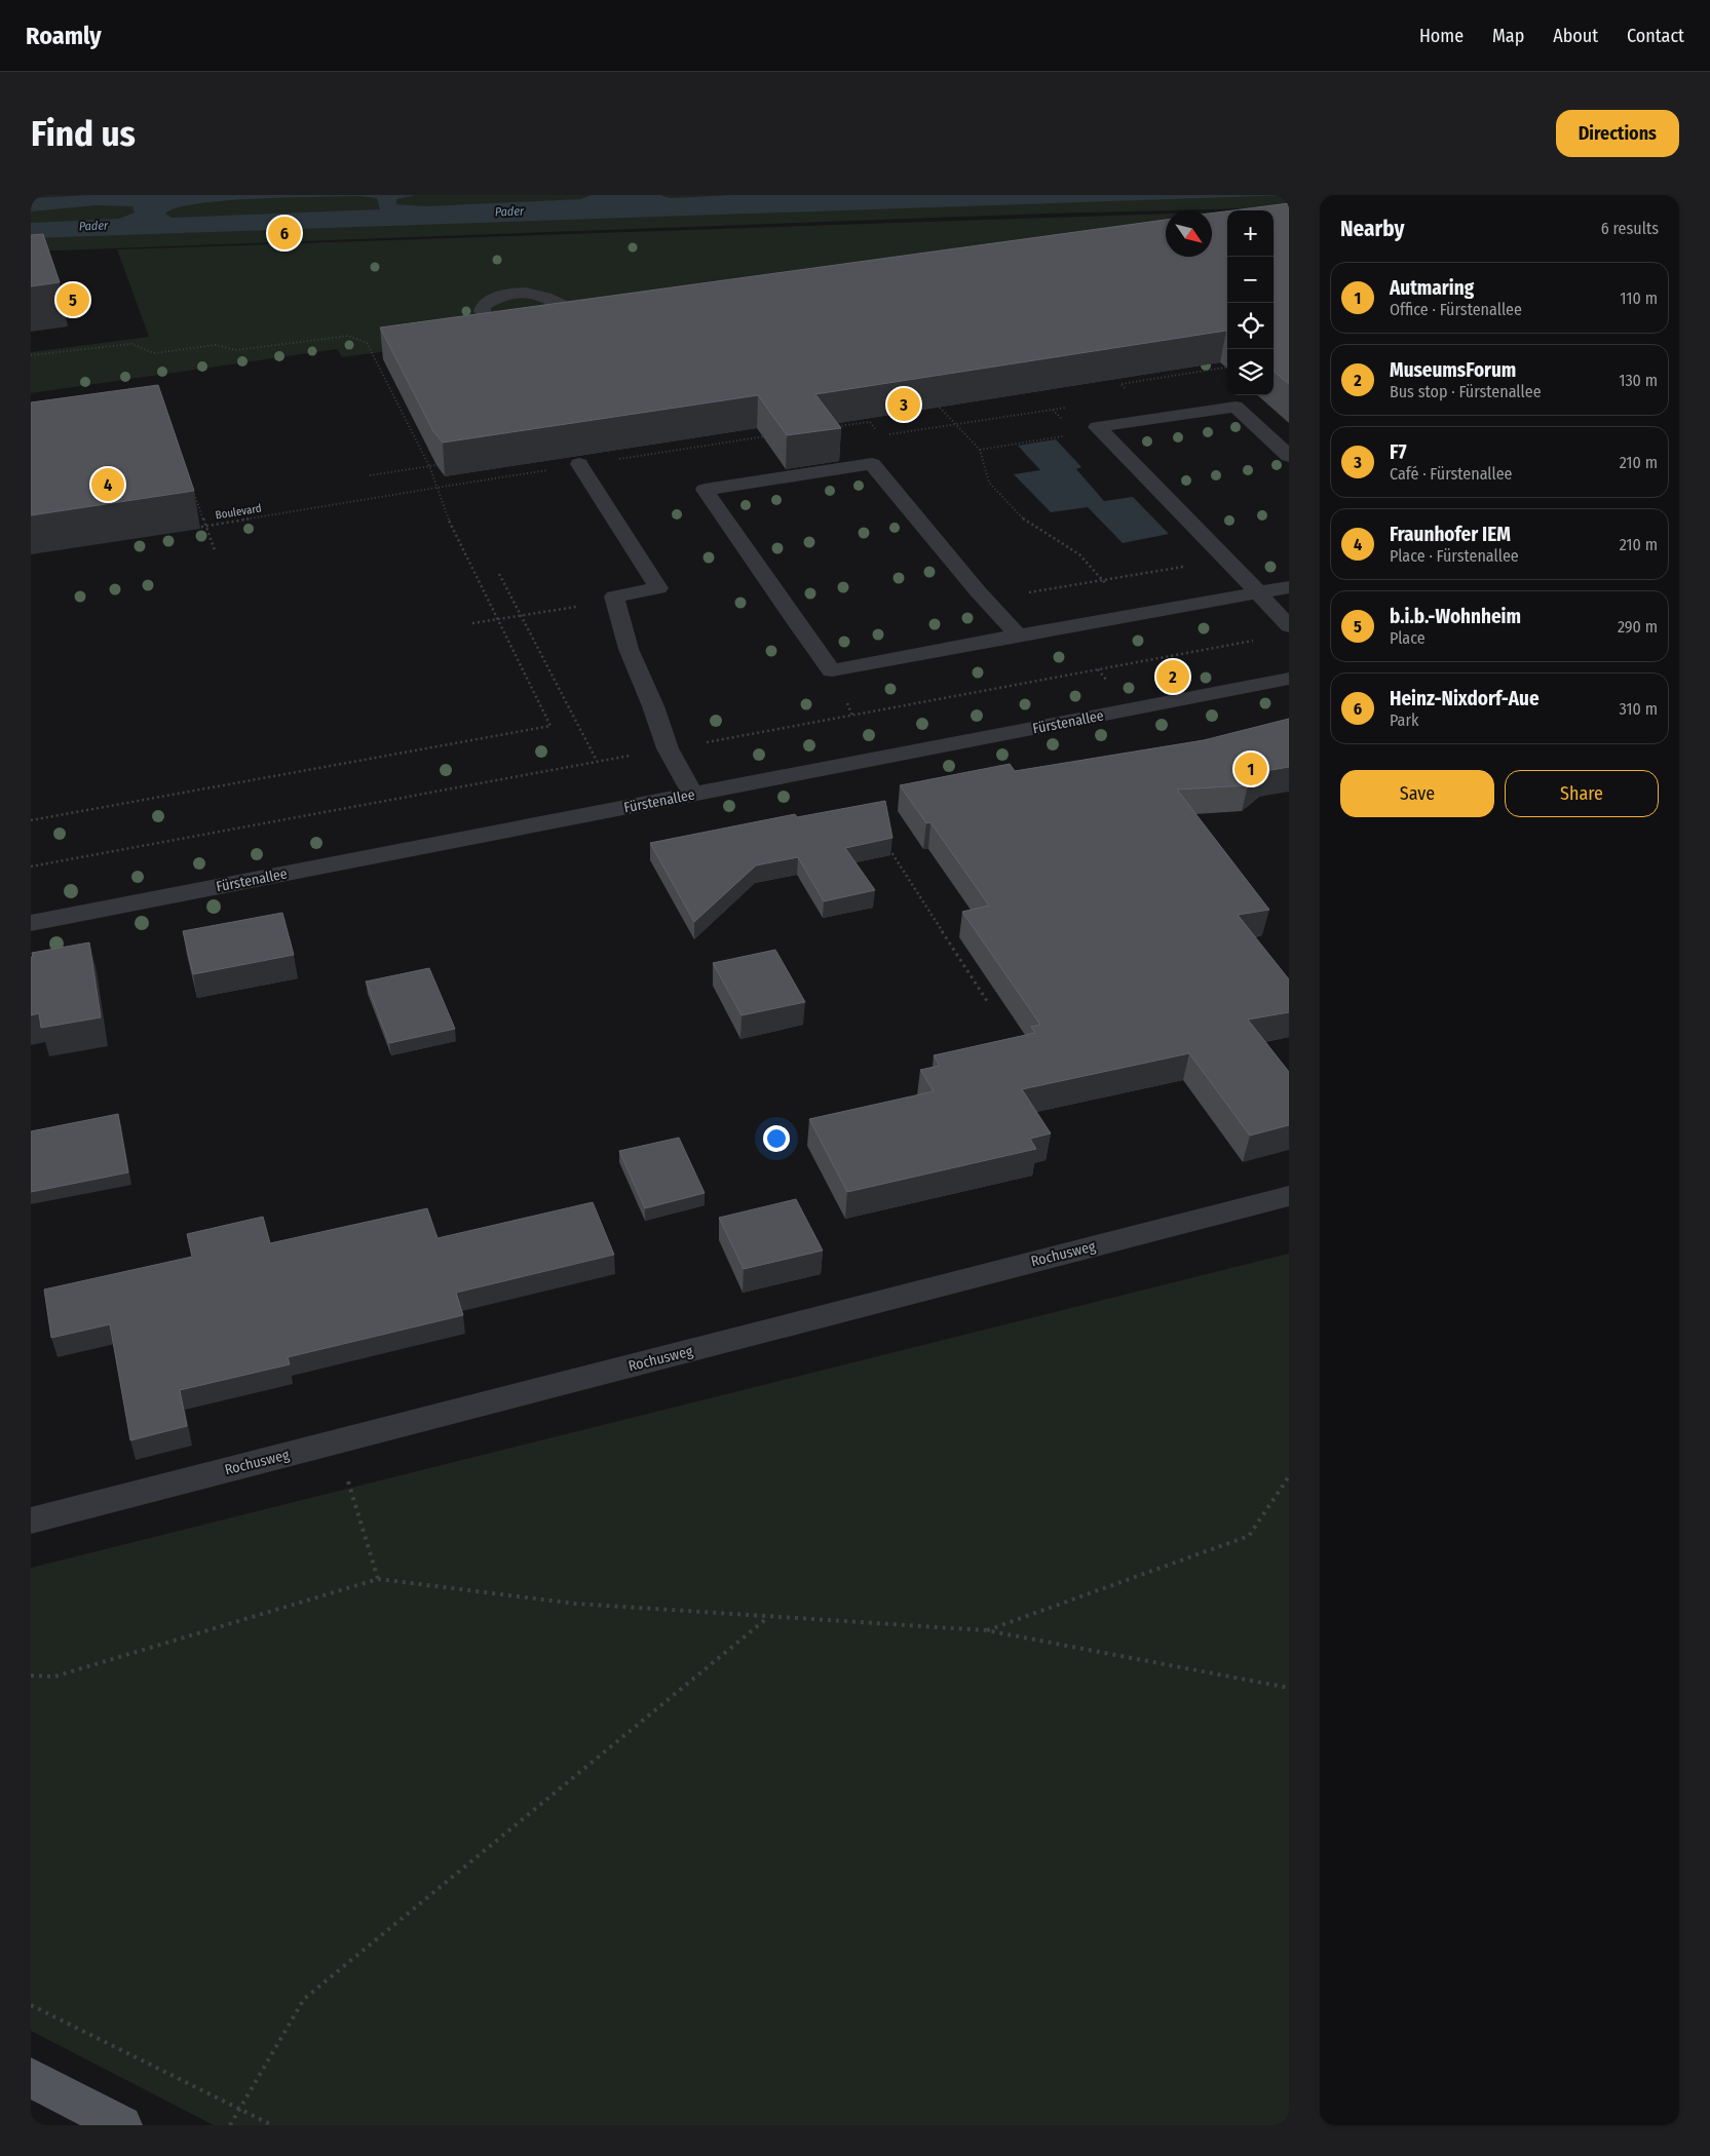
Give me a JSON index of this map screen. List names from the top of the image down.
{
  "streets": {
    "street": ["Fürstenallee", "Rochusweg"],
    "path": ["Boulevard"]
  },
  "water": ["Pader"],
  "north": "bottom right",
  "page": {
    "header": "Roamly",
    "nav": [
      "Home",
      "Map",
      "About",
      "Contact"
    ],
    "buttons": [
      "Directions",
      ["Save", "Share"]
    ],
    "title": "Find us",
    "heading": ["Nearby", "6 results"],
    "map_buttons": ["+", "−"],
    "pins": [
      "6",
      "5",
      "3",
      "4",
      "2",
      "1"
    ],
    "list": [
      {
        "mark": "1",
        "name": "Autmaring",
        "note": "Office · Fürstenallee",
        "value": "110 m"
      },
      {
        "mark": "2",
        "name": "MuseumsForum",
        "note": "Bus stop · Fürstenallee",
        "value": "130 m"
      },
      {
        "mark": "3",
        "name": "F7",
        "note": "Café · Fürstenallee",
        "value": "210 m"
      },
      {
        "mark": "4",
        "name": "Fraunhofer IEM",
        "note": "Place · Fürstenallee",
        "value": "210 m"
      },
      {
        "mark": "5",
        "name": "b.i.b.-Wohnheim",
        "note": "Place",
        "value": "290 m"
      },
      {
        "mark": "6",
        "name": "Heinz-Nixdorf-Aue",
        "note": "Park",
        "value": "310 m"
      }
    ]
  }
}
